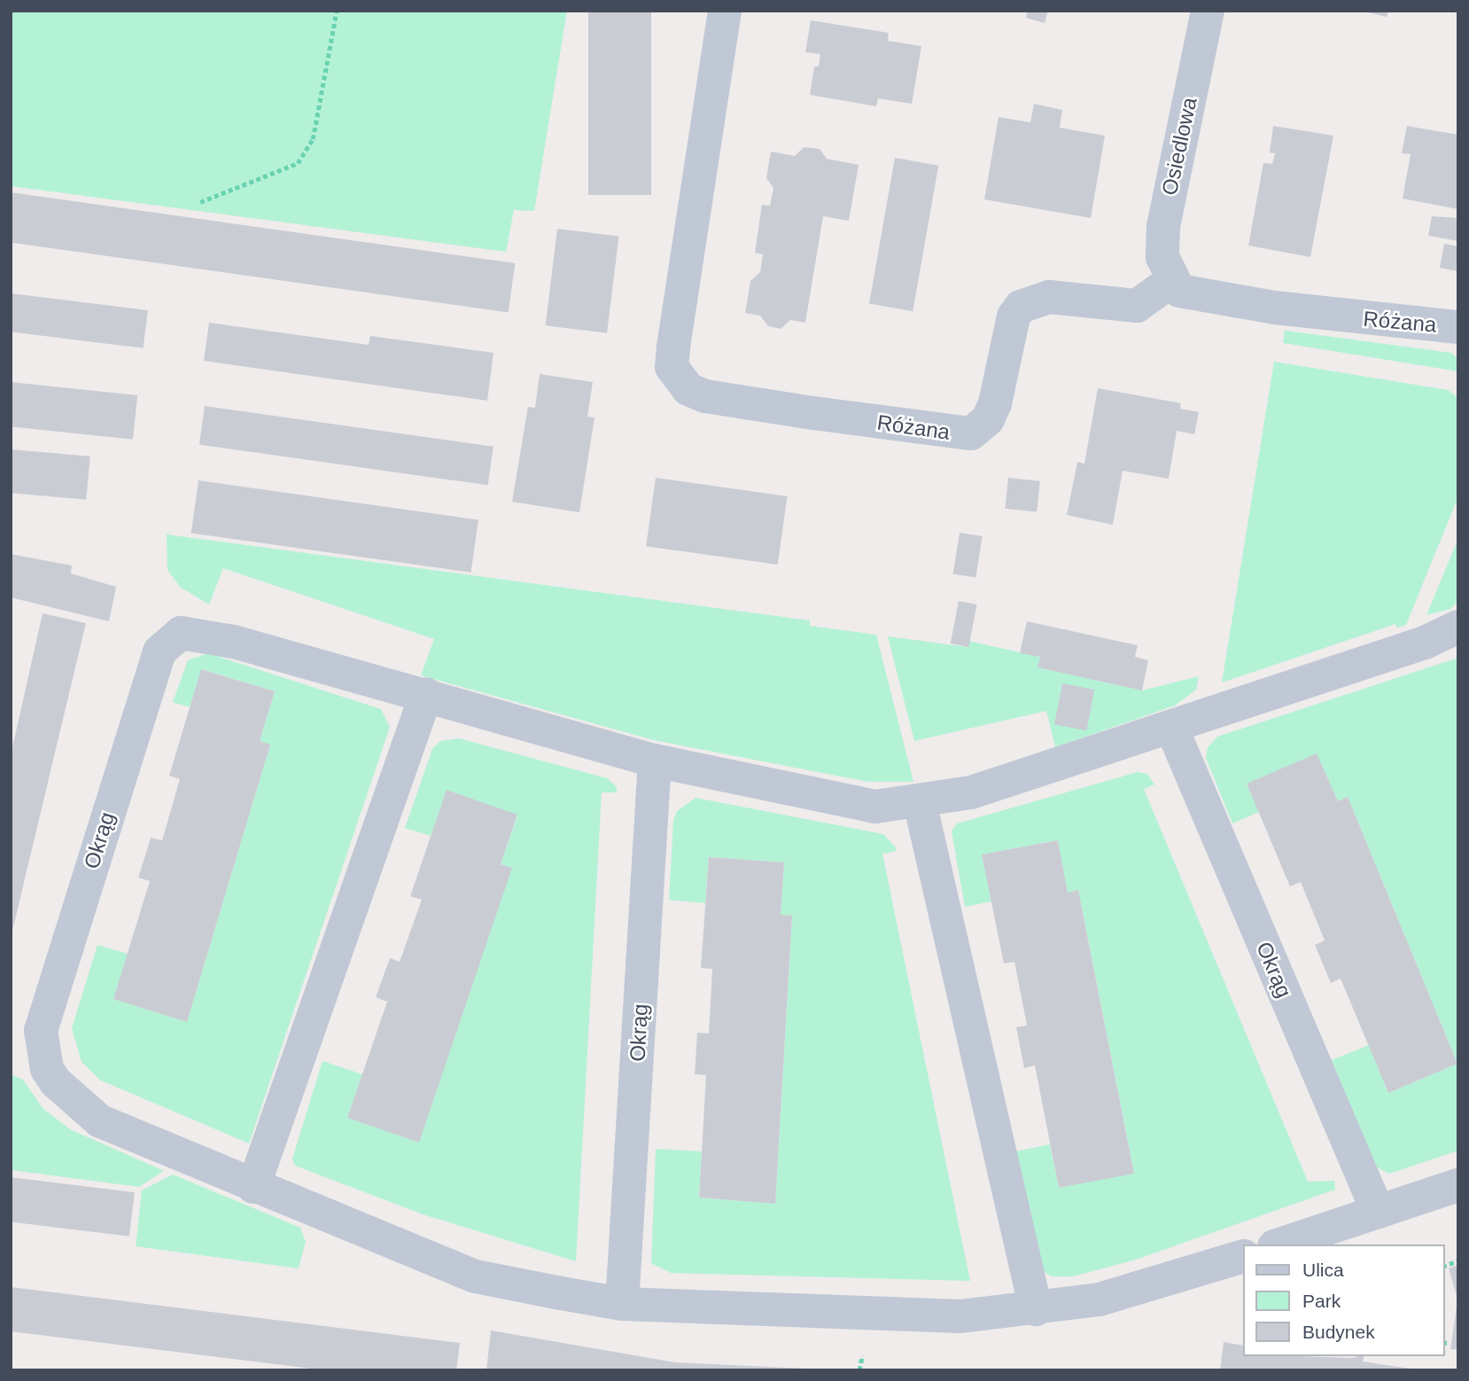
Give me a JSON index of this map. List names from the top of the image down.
{
  "streets": {
    "street": ["Osiedlowa", "Różana", "Okrąg"]
  },
  "crossings": [
    ["Osiedlowa", "Różana"]
  ],
  "legend": ["Ulica", "Park", "Budynek"]
}
